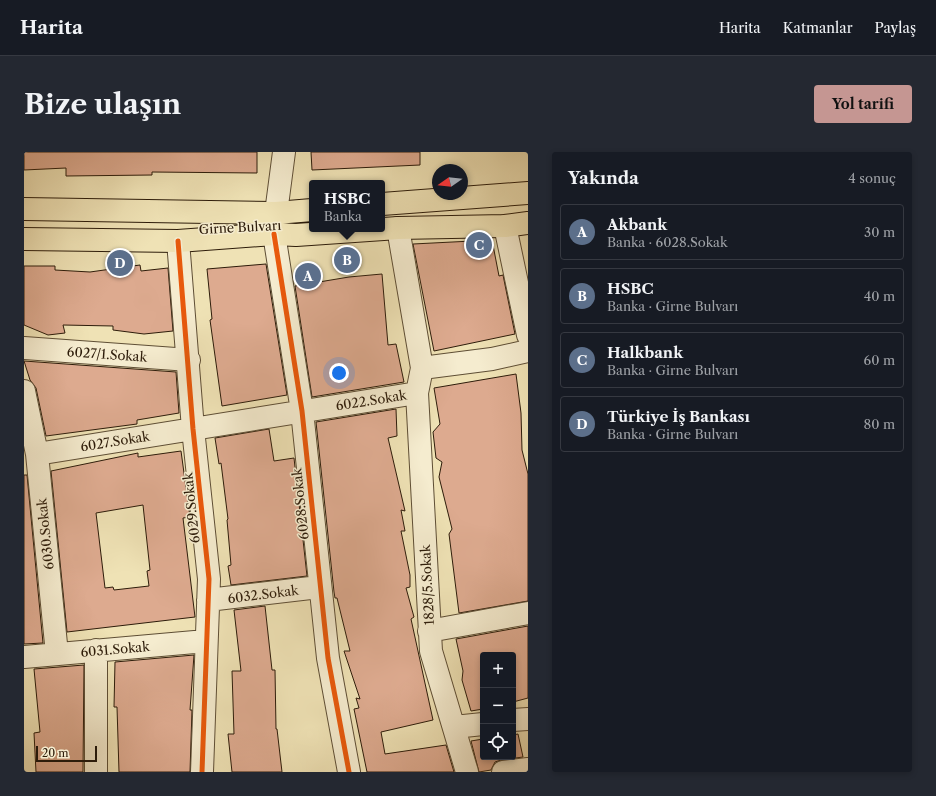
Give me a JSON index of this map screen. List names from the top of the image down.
{
  "streets": {
    "main road": ["Girne Bulvarı"],
    "street": [
      "6027/1.Sokak",
      "6022.Sokak",
      "6027.Sokak",
      "6028.Sokak",
      "6029.Sokak",
      "6030.Sokak",
      "1828/5.Sokak",
      "6032.Sokak",
      "6031.Sokak"
    ]
  },
  "crossings": [
    ["Girne Bulvarı", "6028.Sokak"],
    ["Girne Bulvarı", "6029.Sokak"],
    ["6027/1.Sokak", "6029.Sokak"],
    ["6022.Sokak", "6027.Sokak"],
    ["6022.Sokak", "6028.Sokak"],
    ["6022.Sokak", "6029.Sokak"],
    ["6022.Sokak", "1828/5.Sokak"],
    ["6027.Sokak", "6029.Sokak"],
    ["6027.Sokak", "6030.Sokak"],
    ["6028.Sokak", "6032.Sokak"],
    ["6029.Sokak", "6032.Sokak"],
    ["6029.Sokak", "6031.Sokak"],
    ["6030.Sokak", "6031.Sokak"]
  ],
  "scale_bar": "20 m",
  "north": "left",
  "page": {
    "header": "Harita",
    "nav": ["Harita", "Katmanlar", "Paylaş"],
    "buttons": "Yol tarifi",
    "title": "Bize ulaşın",
    "heading": ["Yakında", "4 sonuç"],
    "popup": ["HSBC", "Banka"],
    "list": [
      {
        "mark": "A",
        "name": "Akbank",
        "note": "Banka · 6028.Sokak",
        "value": "30 m"
      },
      {
        "mark": "B",
        "name": "HSBC",
        "note": "Banka · Girne Bulvarı",
        "value": "40 m"
      },
      {
        "mark": "C",
        "name": "Halkbank",
        "note": "Banka · Girne Bulvarı",
        "value": "60 m"
      },
      {
        "mark": "D",
        "name": "Türkiye İş Bankası",
        "note": "Banka · Girne Bulvarı",
        "value": "80 m"
      }
    ],
    "pins": [
      "C",
      "B",
      "D",
      "A"
    ],
    "map_buttons": ["+", "−"],
    "scale": "20 m"
  }
}
